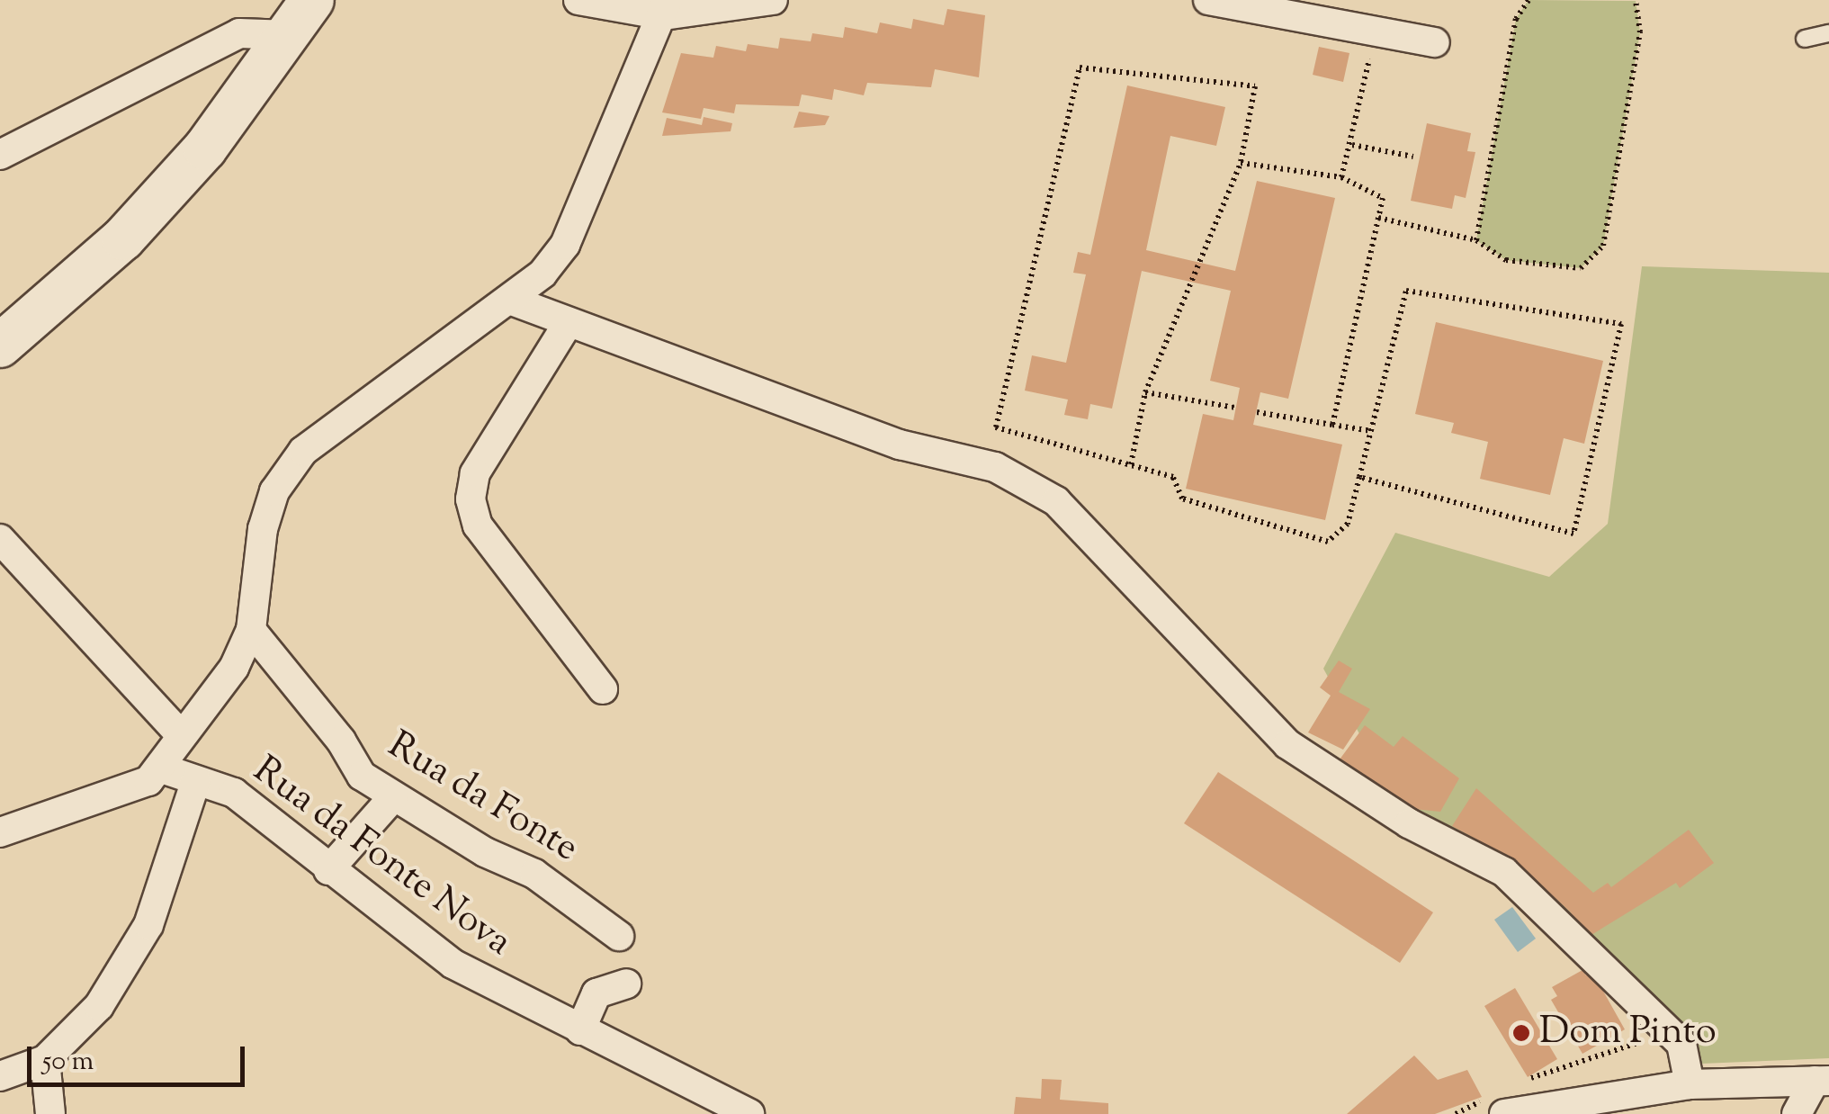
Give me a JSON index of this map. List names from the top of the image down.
{
  "streets": {
    "street": ["Rua da Fonte", "Rua da Fonte Nova"]
  },
  "places": ["Dom Pinto"],
  "scale_bar": "50 m"
}
